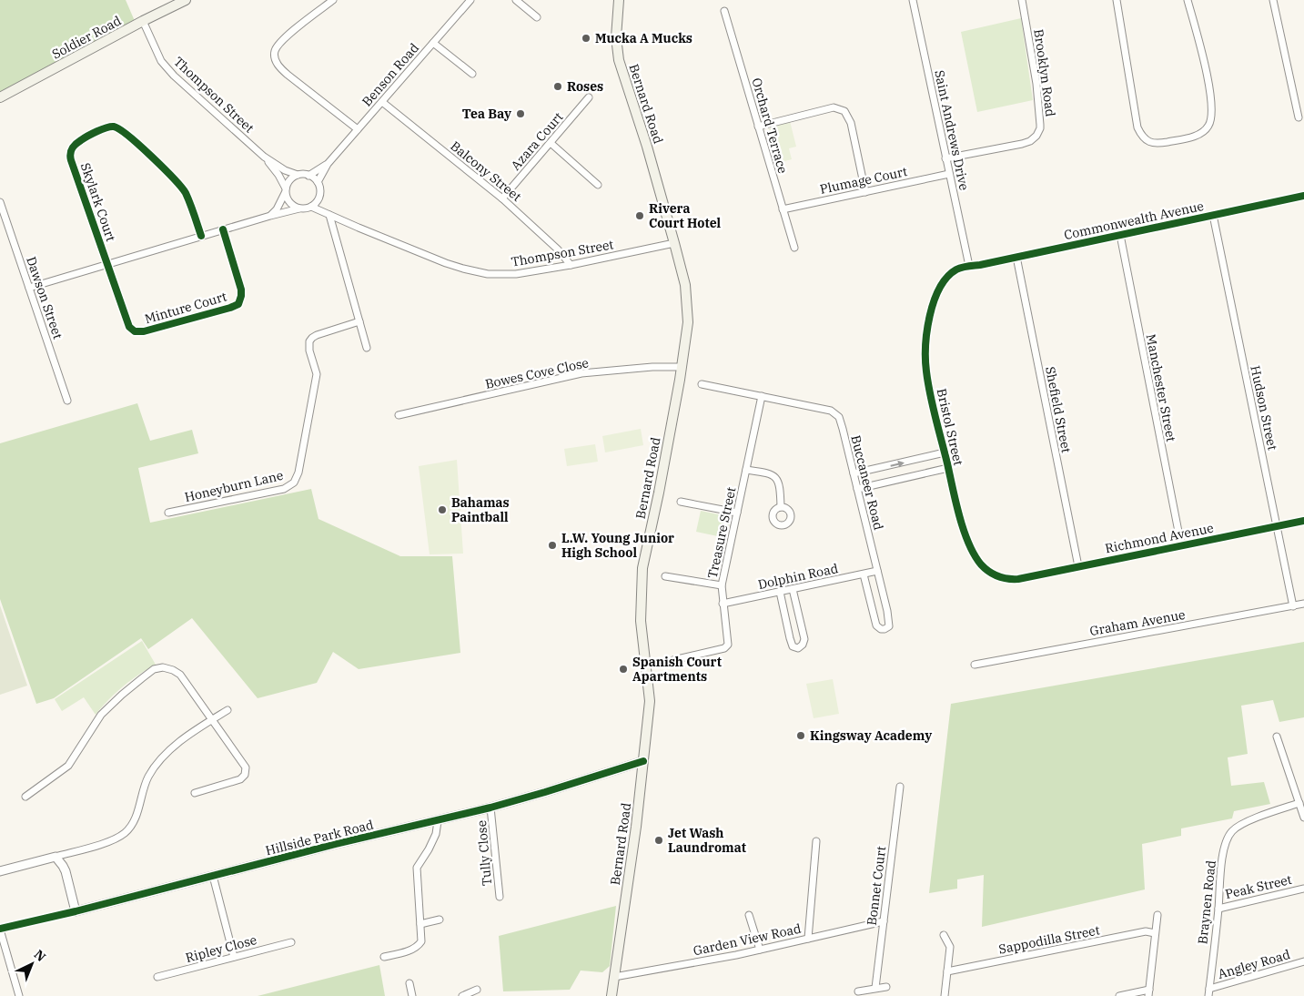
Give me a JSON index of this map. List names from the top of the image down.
{
  "streets": {
    "main road": ["Soldier Road", "Bernard Road"],
    "street": [
      "Brooklyn Road",
      "Benson Road",
      "Thompson Street",
      "Orchard Terrace",
      "Saint Andrews Drive",
      "Azara Court",
      "Balcony Street",
      "Plumage Court",
      "Skylark Court",
      "Commonwealth Avenue",
      "Dawson Street",
      "Minture Court",
      "Bowes Cove Close",
      "Manchester Street",
      "Hudson Street",
      "Shefield Street",
      "Bristol Street",
      "Buccaneer Road",
      "Honeyburn Lane",
      "Treasure Street",
      "Richmond Avenue",
      "Dolphin Road",
      "Graham Avenue",
      "Hillside Park Road",
      "Tully Close",
      "Bonnet Court",
      "Peak Street",
      "Braynen Road",
      "Garden View Road",
      "Sappodilla Street",
      "Ripley Close",
      "Angley Road"
    ]
  },
  "crossings": [
    ["Soldier Road", "Thompson Street"],
    ["Brooklyn Road", "Saint Andrews Drive"],
    ["Benson Road", "Balcony Street"],
    ["Thompson Street", "Bernard Road"],
    ["Thompson Street", "Balcony Street"],
    ["Bernard Road", "Bowes Cove Close"],
    ["Bernard Road", "Hillside Park Road"],
    ["Bernard Road", "Garden View Road"],
    ["Orchard Terrace", "Plumage Court"],
    ["Saint Andrews Drive", "Plumage Court"],
    ["Saint Andrews Drive", "Commonwealth Avenue"],
    ["Saint Andrews Drive", "Bristol Street"],
    ["Azara Court", "Balcony Street"],
    ["Skylark Court", "Minture Court"],
    ["Commonwealth Avenue", "Manchester Street"],
    ["Commonwealth Avenue", "Hudson Street"],
    ["Commonwealth Avenue", "Shefield Street"],
    ["Commonwealth Avenue", "Bristol Street"],
    ["Manchester Street", "Richmond Avenue"],
    ["Hudson Street", "Richmond Avenue"],
    ["Hudson Street", "Graham Avenue"],
    ["Shefield Street", "Richmond Avenue"],
    ["Bristol Street", "Richmond Avenue"],
    ["Buccaneer Road", "Treasure Street"],
    ["Buccaneer Road", "Dolphin Road"],
    ["Treasure Street", "Dolphin Road"],
    ["Hillside Park Road", "Tully Close"],
    ["Bonnet Court", "Garden View Road"],
    ["Peak Street", "Braynen Road"],
    ["Braynen Road", "Angley Road"]
  ],
  "places": [
    "Mucka A Mucks",
    "Roses",
    "Tea Bay",
    "Rivera Court Hotel",
    "Bahamas Paintball",
    "L.W. Young Junior High School",
    "Spanish Court Apartments",
    "Kingsway Academy",
    "Jet Wash Laundromat"
  ],
  "north": "top right"
}
